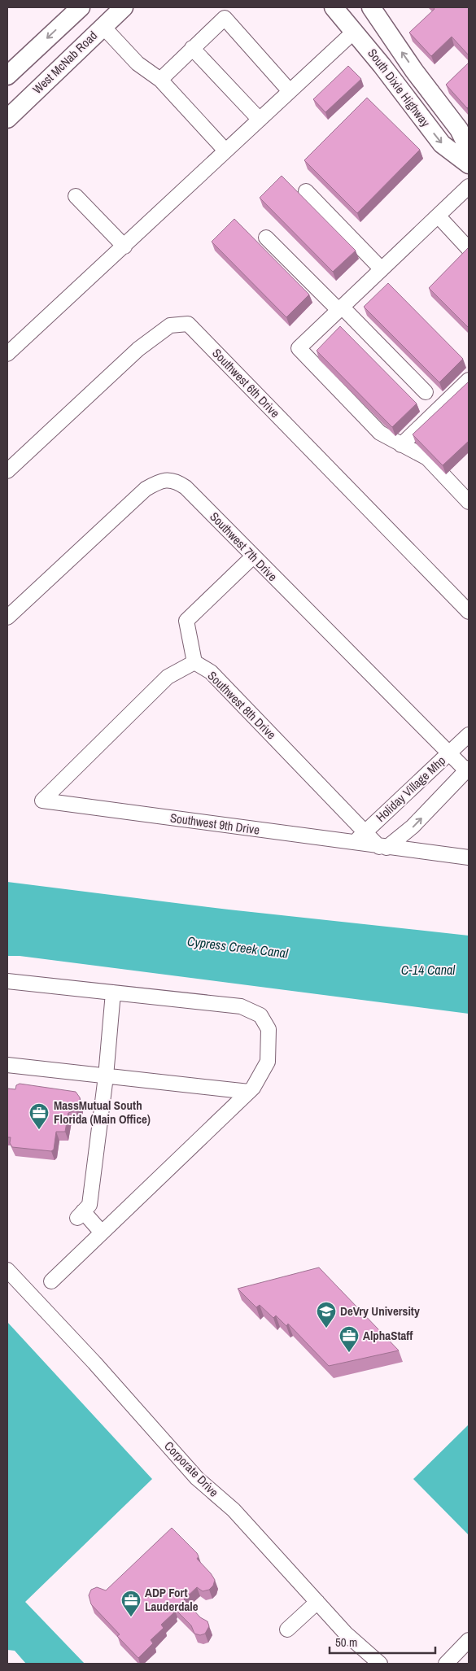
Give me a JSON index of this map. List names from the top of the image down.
{
  "streets": {
    "main road": ["West McNab Road", "South Dixie Highway"],
    "street": [
      "Southwest 6th Drive",
      "Southwest 7th Drive",
      "Southwest 8th Drive",
      "Holiday Village Mhp",
      "Southwest 9th Drive",
      "Corporate Drive"
    ]
  },
  "crossings": [
    ["Southwest 7th Drive", "Holiday Village Mhp"],
    ["Southwest 8th Drive", "Holiday Village Mhp"],
    ["Southwest 8th Drive", "Southwest 9th Drive"],
    ["Holiday Village Mhp", "Southwest 9th Drive"]
  ],
  "water": ["Cypress Creek Canal", "C-14 Canal"],
  "places": {
    "office": ["MassMutual South Florida (Main Office)", "AlphaStaff", "ADP Fort Lauderdale"],
    "school or university": ["DeVry University"]
  },
  "scale_bar": "50 m"
}
